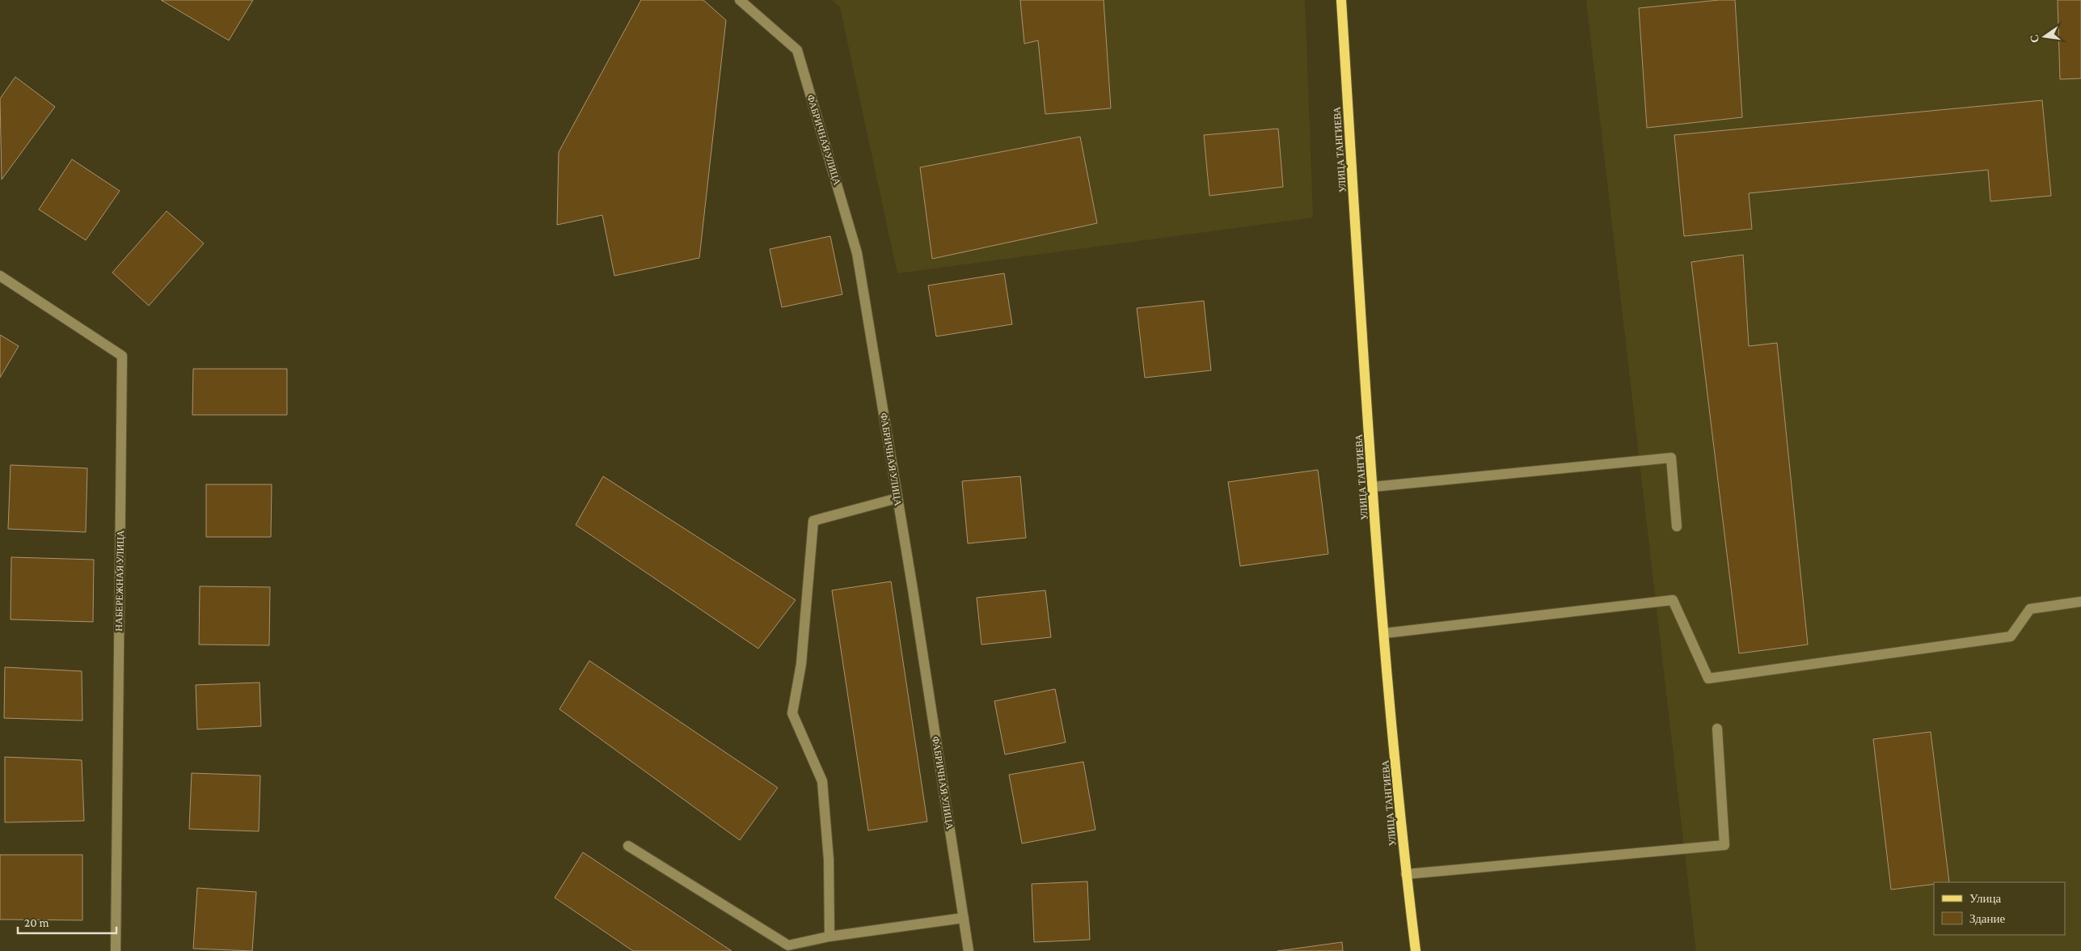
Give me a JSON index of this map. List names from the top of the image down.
{
  "streets": {
    "main road": ["УЛИЦА ТАНГИЕВА"],
    "street": ["ФАБРИЧНАЯ УЛИЦА", "НАБЕРЕЖНАЯ УЛИЦА"]
  },
  "legend": ["Улица", "Здание"],
  "scale_bar": "20 m",
  "north": "left"
}
